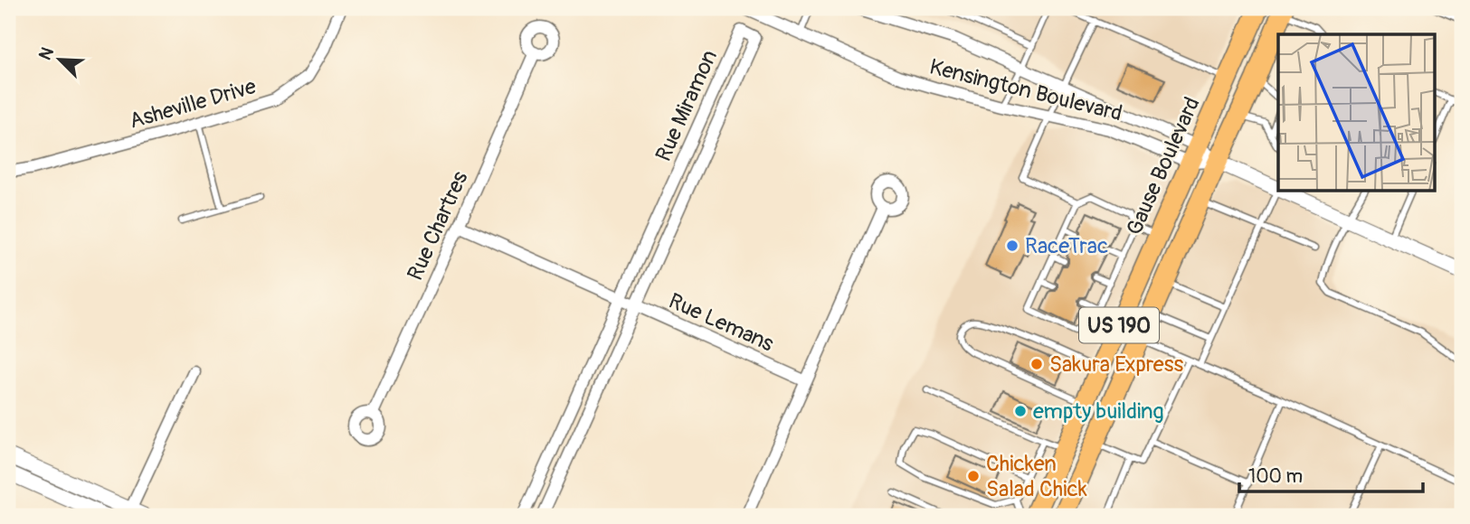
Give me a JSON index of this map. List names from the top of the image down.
{
  "streets": {
    "main road": ["Gause Boulevard", "US 190"],
    "street": [
      "Kensington Boulevard",
      "Asheville Drive",
      "Rue Miramon",
      "Rue Chartres",
      "Rue Lemans"
    ]
  },
  "crossings": [
    ["Kensington Boulevard", "Gause Boulevard"],
    ["Kensington Boulevard", "US 190"],
    ["Rue Miramon", "Rue Lemans"],
    ["Rue Chartres", "Rue Lemans"]
  ],
  "places": [
    "RaceTrac",
    "Sakura Express",
    "empty building",
    "Chicken Salad Chick"
  ],
  "scale_bar": "100 m",
  "north": "top left"
}
